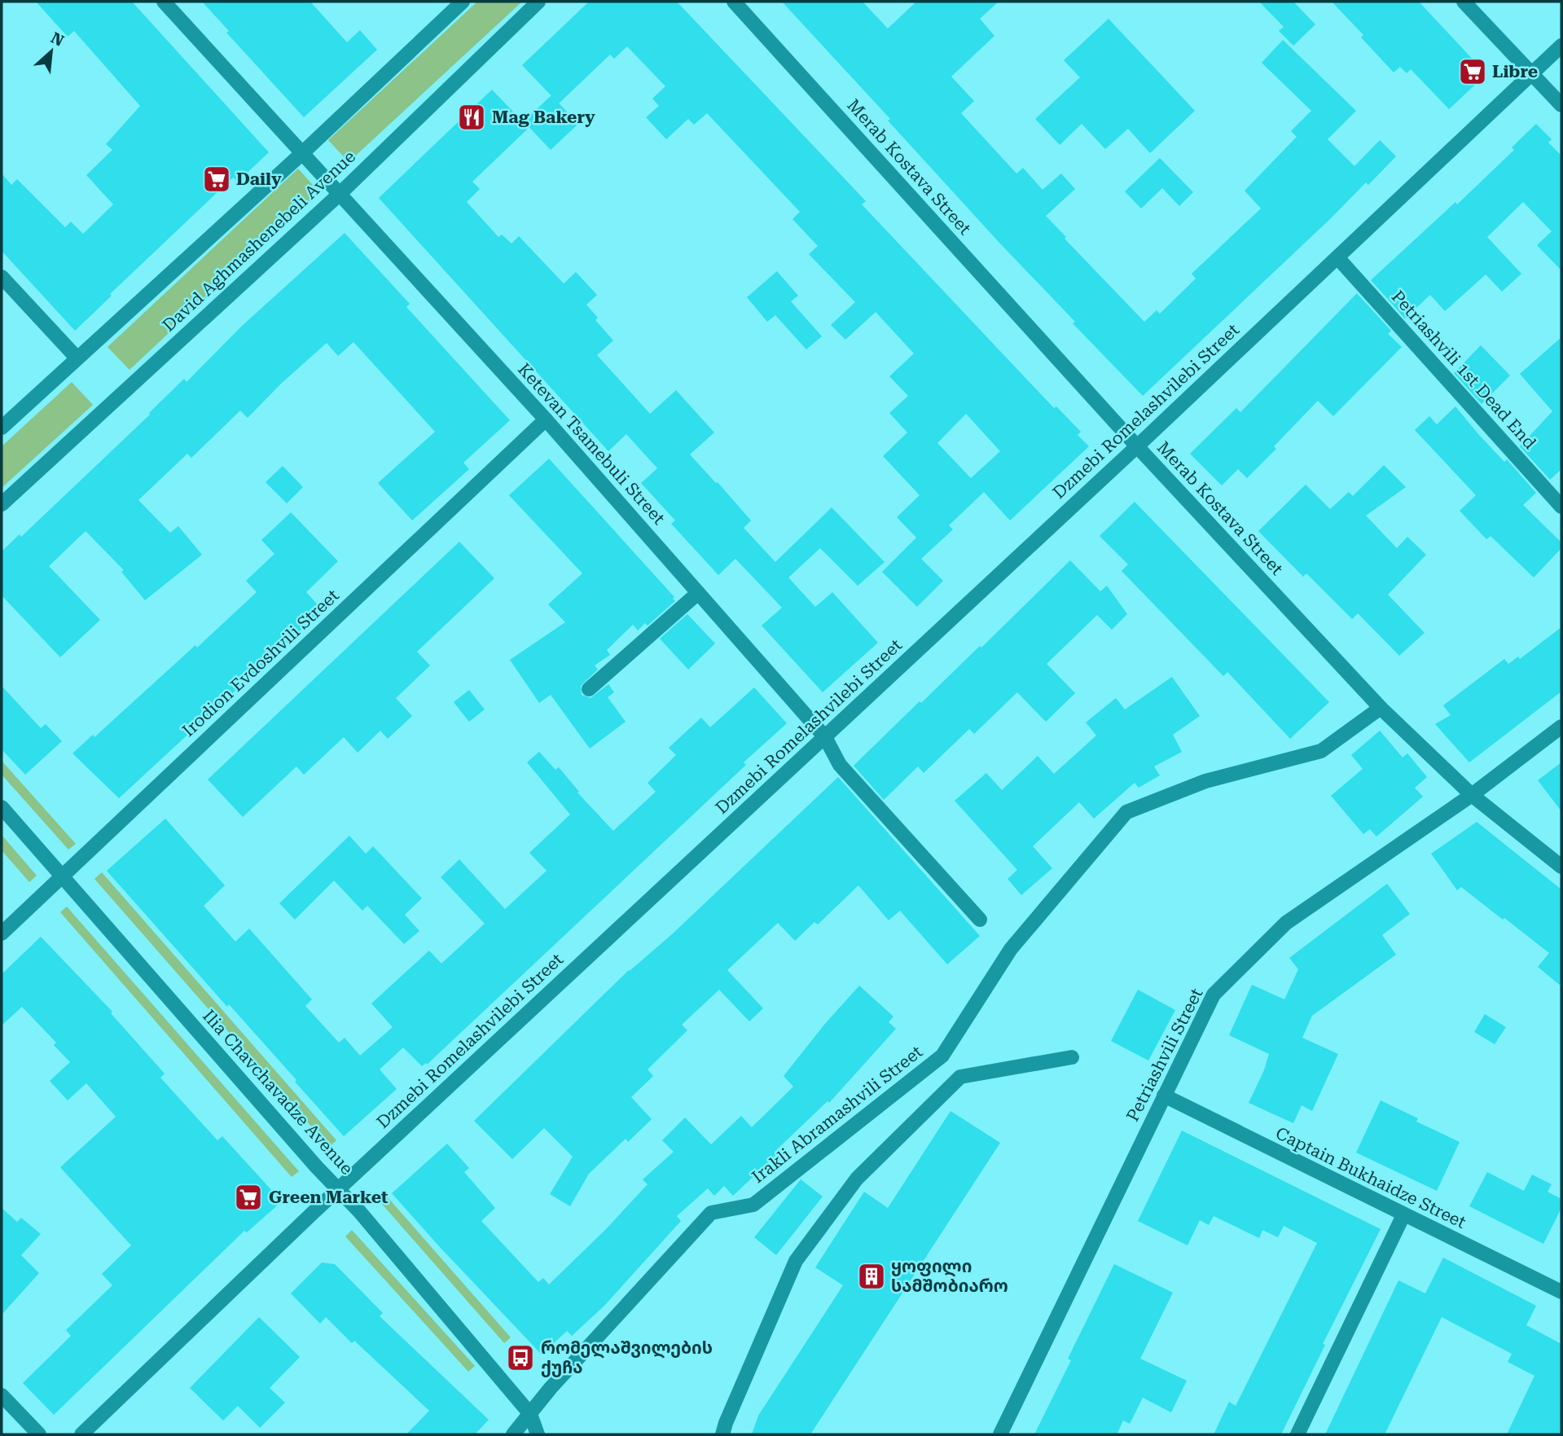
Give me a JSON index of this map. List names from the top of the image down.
{
  "streets": {
    "street": [
      "Merab Kostava Street",
      "David Aghmashenebeli Avenue",
      "Petriashvili 1st Dead End",
      "Dzmebi Romelashvilebi Street",
      "Ketevan Tsamebuli Street",
      "Irodion Evdoshvili Street",
      "Petriashvili Street",
      "Ilia Chavchavadze Avenue",
      "Irakli Abramashvili Street",
      "Captain Bukhaidze Street"
    ]
  },
  "crossings": [
    ["Merab Kostava Street", "Dzmebi Romelashvilebi Street"],
    ["Merab Kostava Street", "Petriashvili Street"],
    ["Merab Kostava Street", "Irakli Abramashvili Street"],
    ["David Aghmashenebeli Avenue", "Ketevan Tsamebuli Street"],
    ["Petriashvili 1st Dead End", "Dzmebi Romelashvilebi Street"],
    ["Dzmebi Romelashvilebi Street", "Ketevan Tsamebuli Street"],
    ["Dzmebi Romelashvilebi Street", "Ilia Chavchavadze Avenue"],
    ["Ketevan Tsamebuli Street", "Irodion Evdoshvili Street"],
    ["Irodion Evdoshvili Street", "Ilia Chavchavadze Avenue"],
    ["Petriashvili Street", "Captain Bukhaidze Street"],
    ["Ilia Chavchavadze Avenue", "Irakli Abramashvili Street"]
  ],
  "places": {
    "supermarket": ["Libre", "Daily", "Green Market"],
    "restaurant": ["Mag Bakery"],
    "building": ["ყოფილი სამშობიარო"],
    "bus stop": ["რომელაშვილების ქუჩა"]
  },
  "north": "top right"
}
